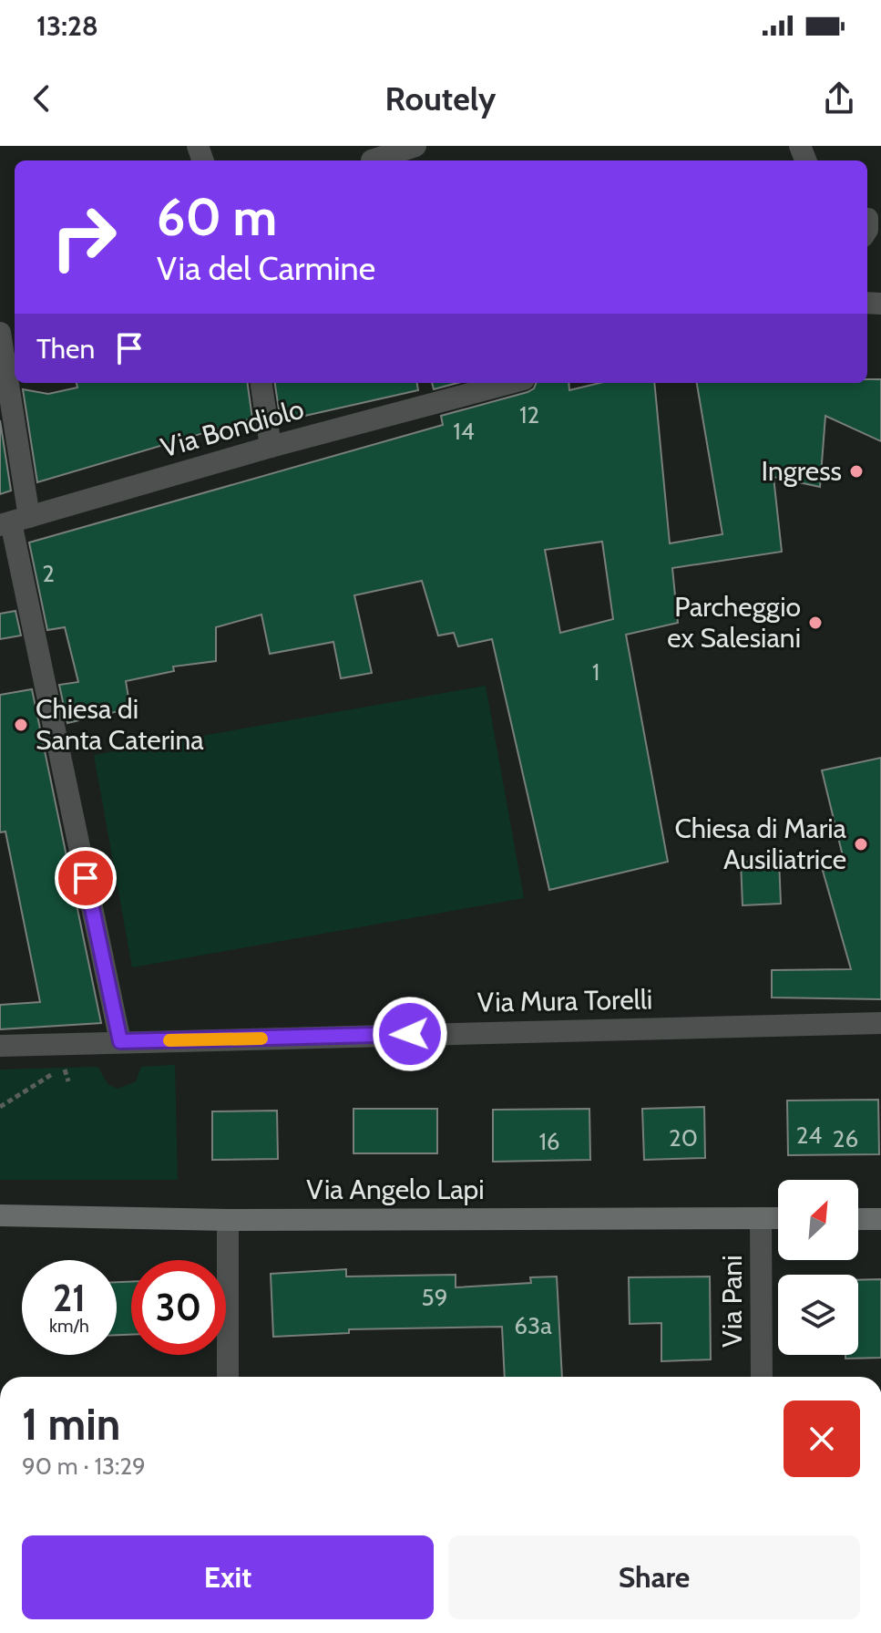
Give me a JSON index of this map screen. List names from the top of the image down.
{
  "streets": {
    "street": [
      "Via Bondiolo",
      "Via Mura Torelli",
      "Via Angelo Lapi",
      "Via Pani"
    ]
  },
  "crossings": [
    ["Via Angelo Lapi", "Via Pani"]
  ],
  "places": [
    "Ingress",
    "Parcheggio ex Salesiani",
    "Chiesa di Santa Caterina",
    "Chiesa di Maria Ausiliatrice"
  ],
  "house_numbers": [
    "12",
    "14",
    "2",
    "1",
    "24",
    "20",
    "26",
    "16",
    "59",
    "63a"
  ],
  "north": "top right",
  "page": {
    "status": "13:28",
    "header": "Routely",
    "turn": ["60 m", "Via del Carmine"],
    "then": "Then",
    "speed": "21 km/h",
    "limit": "30",
    "heading": ["1 min", "90 m · 13:29"],
    "buttons": ["Exit", "Share"]
  }
}
